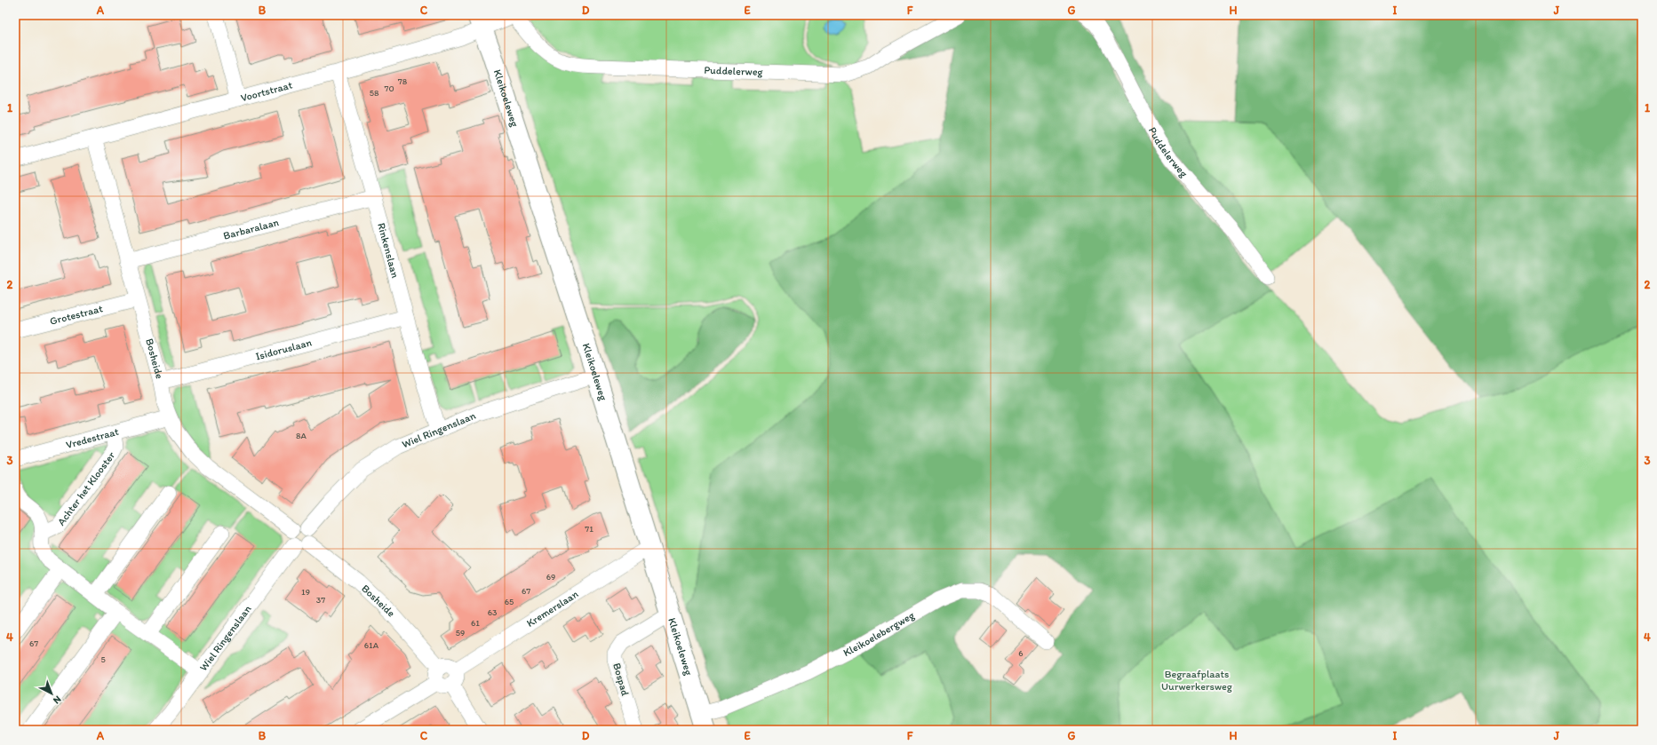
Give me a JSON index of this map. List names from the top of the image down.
{
  "streets": {
    "street": [
      "Puddelerweg",
      "Voortstraat",
      "Kleikoeleweg",
      "Barbaralaan",
      "Rinkenslaan",
      "Grotestraat",
      "Isidoruslaan",
      "Bosheide",
      "Wiel Ringenslaan",
      "Vredestraat",
      "Achter het Klooster",
      "Kremerslaan",
      "Kleikoelebergweg",
      "Bospad"
    ]
  },
  "crossings": [
    ["Puddelerweg", "Voortstraat"],
    ["Voortstraat", "Kleikoeleweg"],
    ["Voortstraat", "Rinkenslaan"],
    ["Voortstraat", "Bosheide"],
    ["Kleikoeleweg", "Wiel Ringenslaan"],
    ["Kleikoeleweg", "Kremerslaan"],
    ["Kleikoeleweg", "Kleikoelebergweg"],
    ["Kleikoeleweg", "Bospad"],
    ["Barbaralaan", "Rinkenslaan"],
    ["Barbaralaan", "Bosheide"],
    ["Rinkenslaan", "Isidoruslaan"],
    ["Rinkenslaan", "Wiel Ringenslaan"],
    ["Grotestraat", "Bosheide"],
    ["Isidoruslaan", "Bosheide"],
    ["Bosheide", "Wiel Ringenslaan"],
    ["Bosheide", "Vredestraat"],
    ["Bosheide", "Kremerslaan"],
    ["Wiel Ringenslaan", "Achter het Klooster"],
    ["Vredestraat", "Achter het Klooster"]
  ],
  "parks": ["Begraafplaats Uurwerkersweg"],
  "house_numbers": [
    "78",
    "70",
    "58",
    "8A",
    "71",
    "69",
    "67",
    "19",
    "37",
    "65",
    "63",
    "61",
    "59",
    "67",
    "61A",
    "6",
    "5"
  ],
  "north": "bottom right",
  "grid": {
    "columns": [
      "A",
      "B",
      "C",
      "D",
      "E",
      "F",
      "G",
      "H",
      "I",
      "J"
    ],
    "rows": [
      "1",
      "2",
      "3",
      "4"
    ]
  }
}
